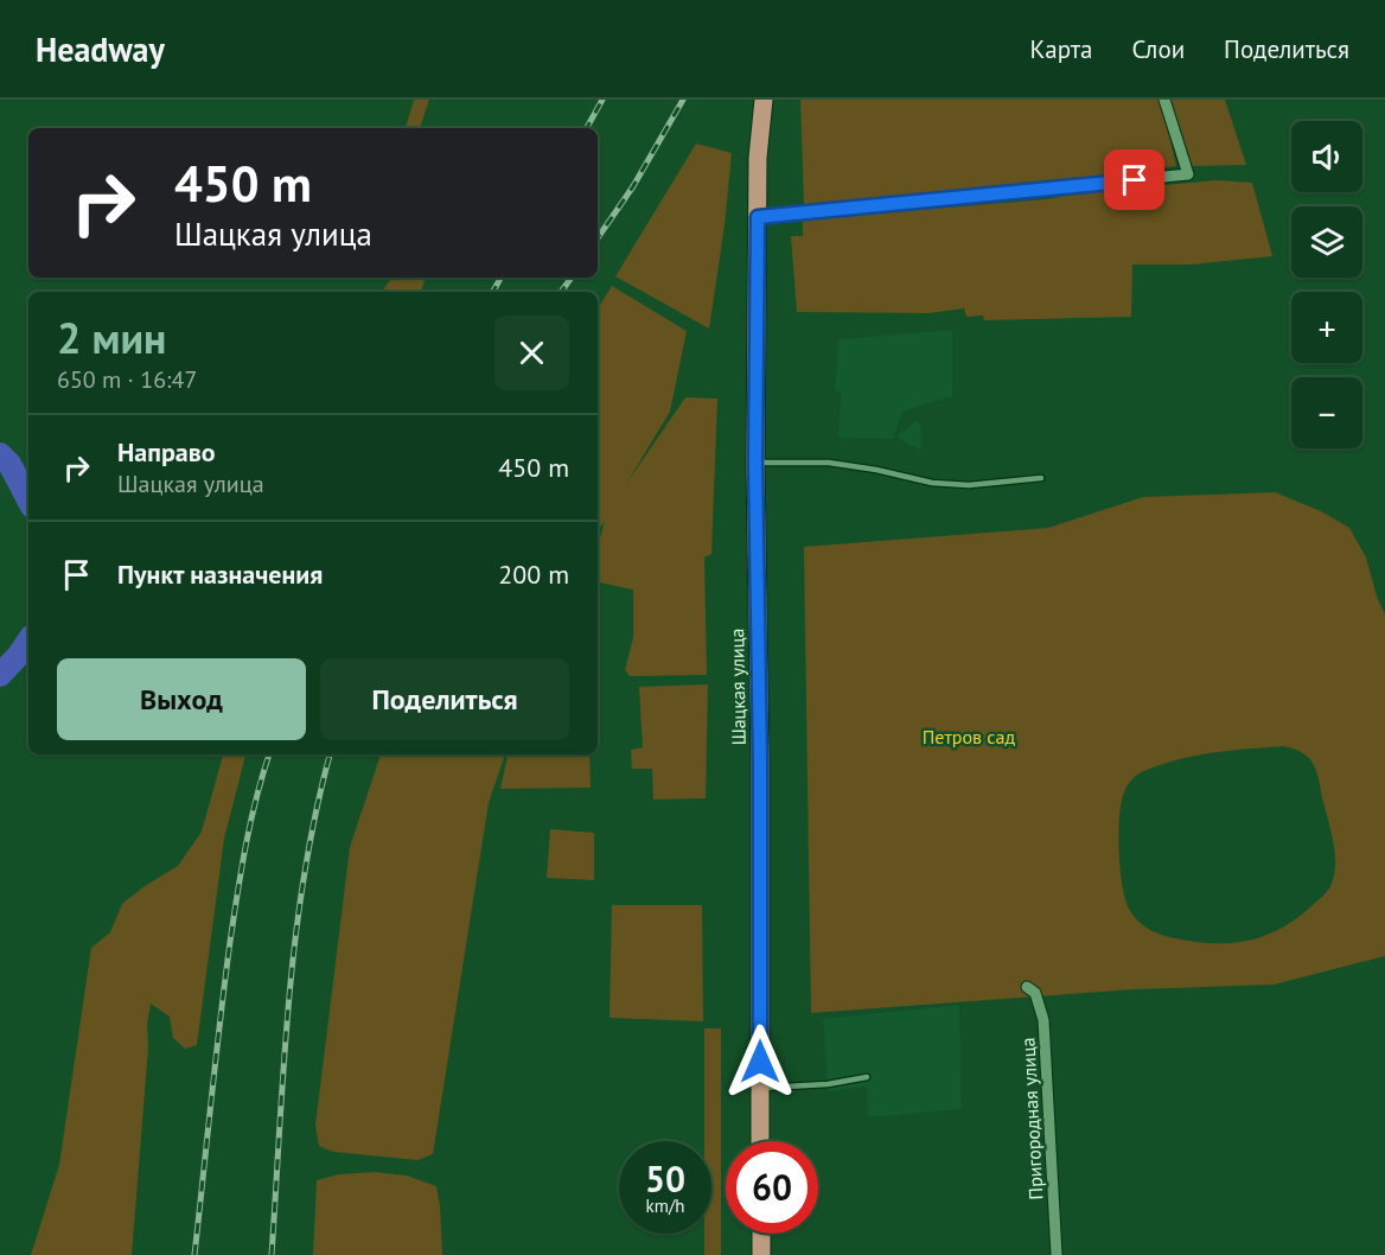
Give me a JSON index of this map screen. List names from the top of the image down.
{
  "streets": {
    "main road": ["Шацкая улица"],
    "street": ["Пригородная улица"]
  },
  "parks": ["Петров сад"],
  "page": {
    "header": "Headway",
    "nav": ["Карта", "Слои", "Поделиться"],
    "map_buttons": ["+", "−"],
    "turn": ["450 m", "Шацкая улица"],
    "heading": ["2 мин", "650 m · 16:47"],
    "list": [
      {
        "name": "Направо",
        "note": "Шацкая улица",
        "value": "450 m"
      },
      {
        "name": "Пункт назначения",
        "value": "200 m"
      }
    ],
    "buttons": ["Выход", "Поделиться"],
    "speed": "50 km/h",
    "limit": "60"
  }
}
